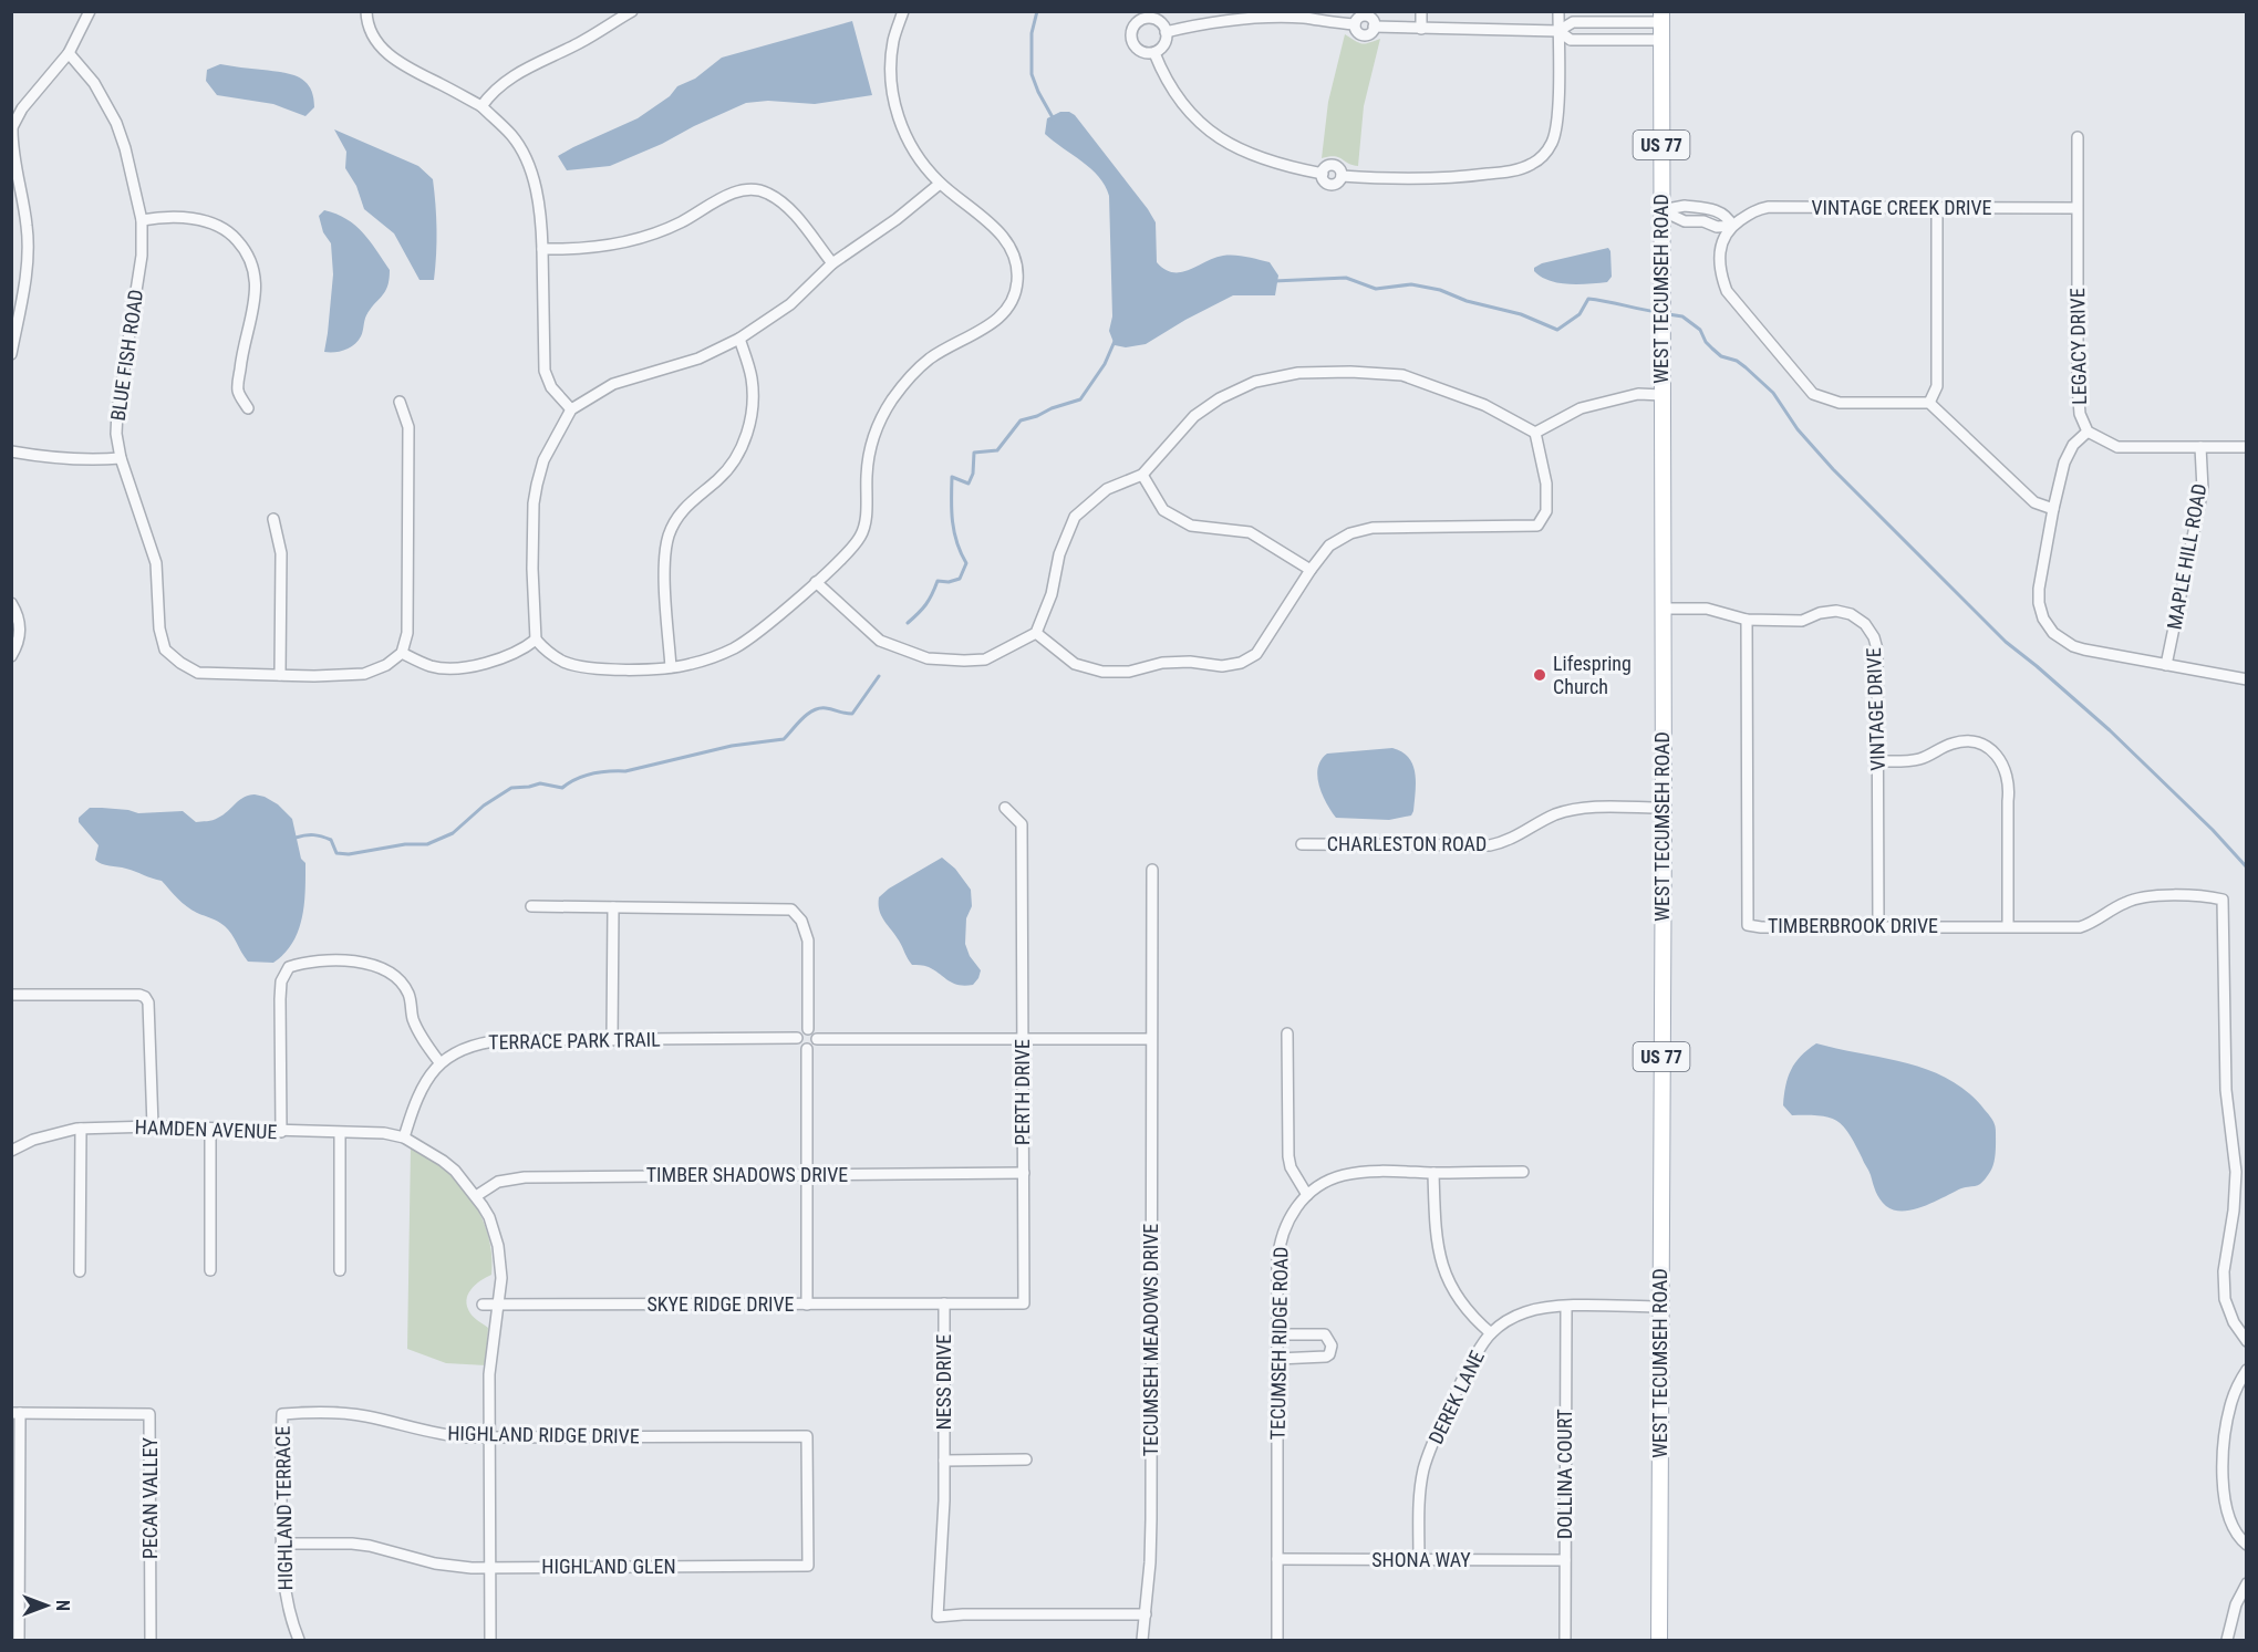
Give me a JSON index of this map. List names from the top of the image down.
{
  "streets": {
    "main road": ["US 77", "WEST TECUMSEH ROAD"],
    "street": [
      "VINTAGE CREEK DRIVE",
      "LEGACY DRIVE",
      "BLUE FISH ROAD",
      "MAPLE HILL ROAD",
      "VINTAGE DRIVE",
      "CHARLESTON ROAD",
      "TIMBERBROOK DRIVE",
      "TERRACE PARK TRAIL",
      "PERTH DRIVE",
      "HAMDEN AVENUE",
      "TIMBER SHADOWS DRIVE",
      "SKYE RIDGE DRIVE",
      "TECUMSEH MEADOWS DRIVE",
      "TECUMSEH RIDGE ROAD",
      "NESS DRIVE",
      "DEREK LANE",
      "HIGHLAND RIDGE DRIVE",
      "DOLLINA COURT",
      "PECAN VALLEY",
      "HIGHLAND TERRACE",
      "SHONA WAY",
      "HIGHLAND GLEN"
    ]
  },
  "crossings": [
    ["VINTAGE CREEK DRIVE", "LEGACY DRIVE"],
    ["WEST TECUMSEH ROAD", "VINTAGE DRIVE"],
    ["WEST TECUMSEH ROAD", "CHARLESTON ROAD"],
    ["WEST TECUMSEH ROAD", "DEREK LANE"],
    ["LEGACY DRIVE", "MAPLE HILL ROAD"],
    ["VINTAGE DRIVE", "TIMBERBROOK DRIVE"],
    ["PERTH DRIVE", "TIMBER SHADOWS DRIVE"],
    ["PERTH DRIVE", "SKYE RIDGE DRIVE"],
    ["PERTH DRIVE", "NESS DRIVE"],
    ["SKYE RIDGE DRIVE", "NESS DRIVE"],
    ["TECUMSEH MEADOWS DRIVE", "NESS DRIVE"],
    ["TECUMSEH RIDGE ROAD", "SHONA WAY"],
    ["DEREK LANE", "DOLLINA COURT"],
    ["DEREK LANE", "SHONA WAY"],
    ["HIGHLAND RIDGE DRIVE", "HIGHLAND TERRACE"],
    ["HIGHLAND RIDGE DRIVE", "HIGHLAND GLEN"],
    ["DOLLINA COURT", "SHONA WAY"],
    ["HIGHLAND TERRACE", "HIGHLAND GLEN"]
  ],
  "places": ["Lifespring Church"],
  "north": "right"
}
